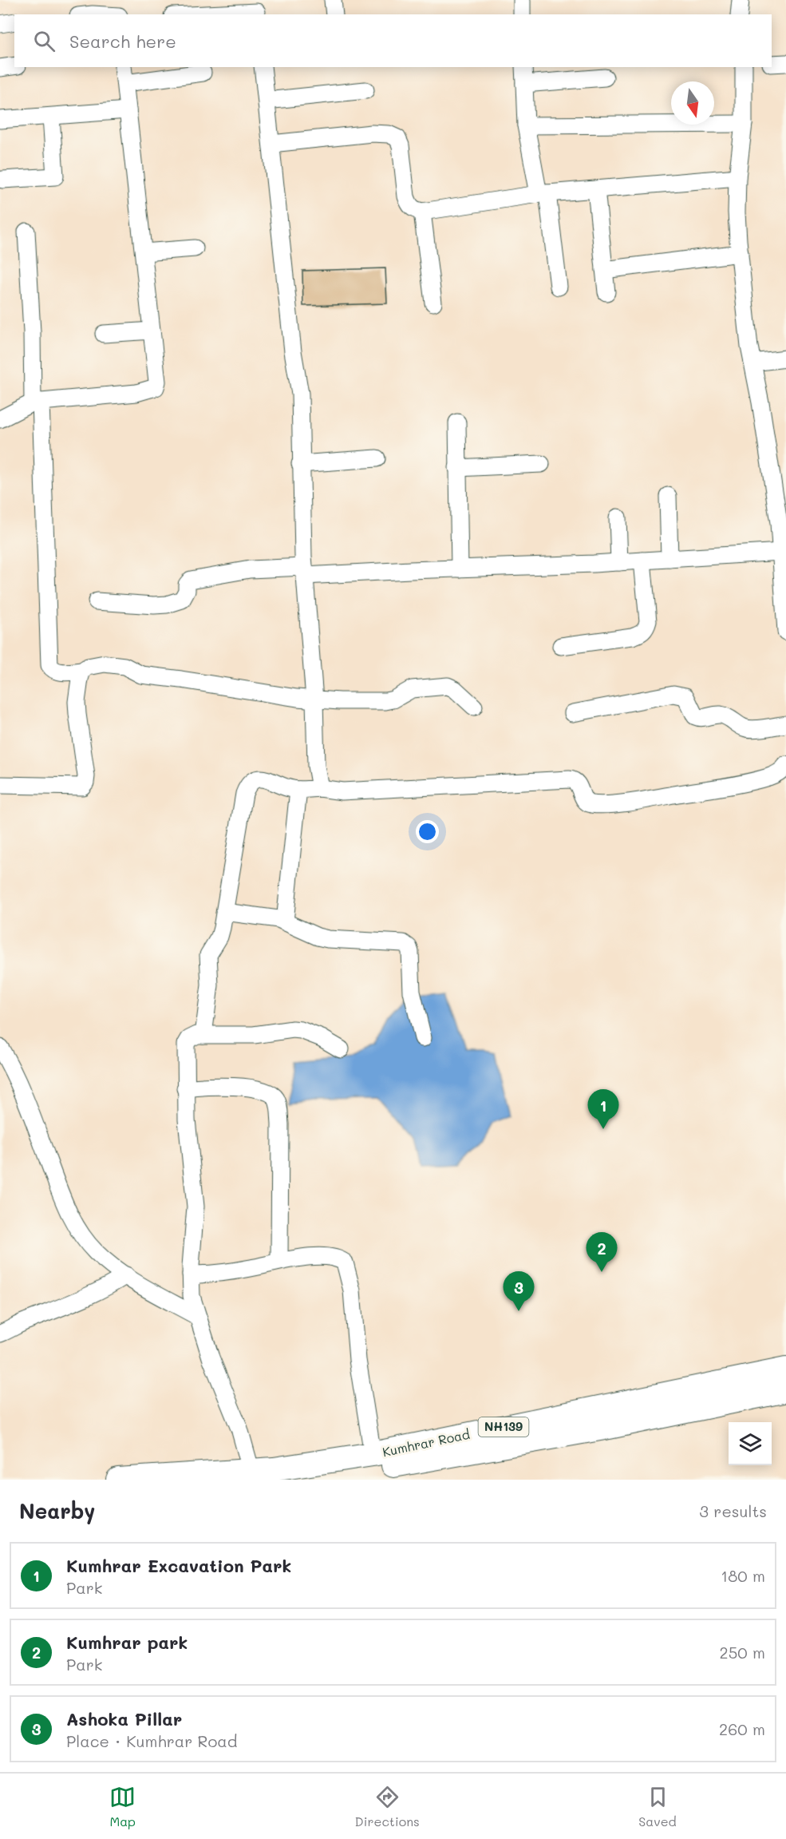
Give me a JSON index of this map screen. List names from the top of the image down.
{
  "streets": {
    "highway": ["NH139", "Kumhrar Road"]
  },
  "north": "bottom",
  "page": {
    "search": "Search here",
    "pins": ["1", "2", "3"],
    "heading": ["Nearby", "3 results"],
    "list": [
      {
        "mark": "1",
        "name": "Kumhrar Excavation Park",
        "note": "Park",
        "value": "180 m"
      },
      {
        "mark": "2",
        "name": "Kumhrar park",
        "note": "Park",
        "value": "250 m"
      },
      {
        "mark": "3",
        "name": "Ashoka Pillar",
        "note": "Place · Kumhrar Road",
        "value": "260 m"
      }
    ],
    "nav": ["Map", "Directions", "Saved"]
  }
}
